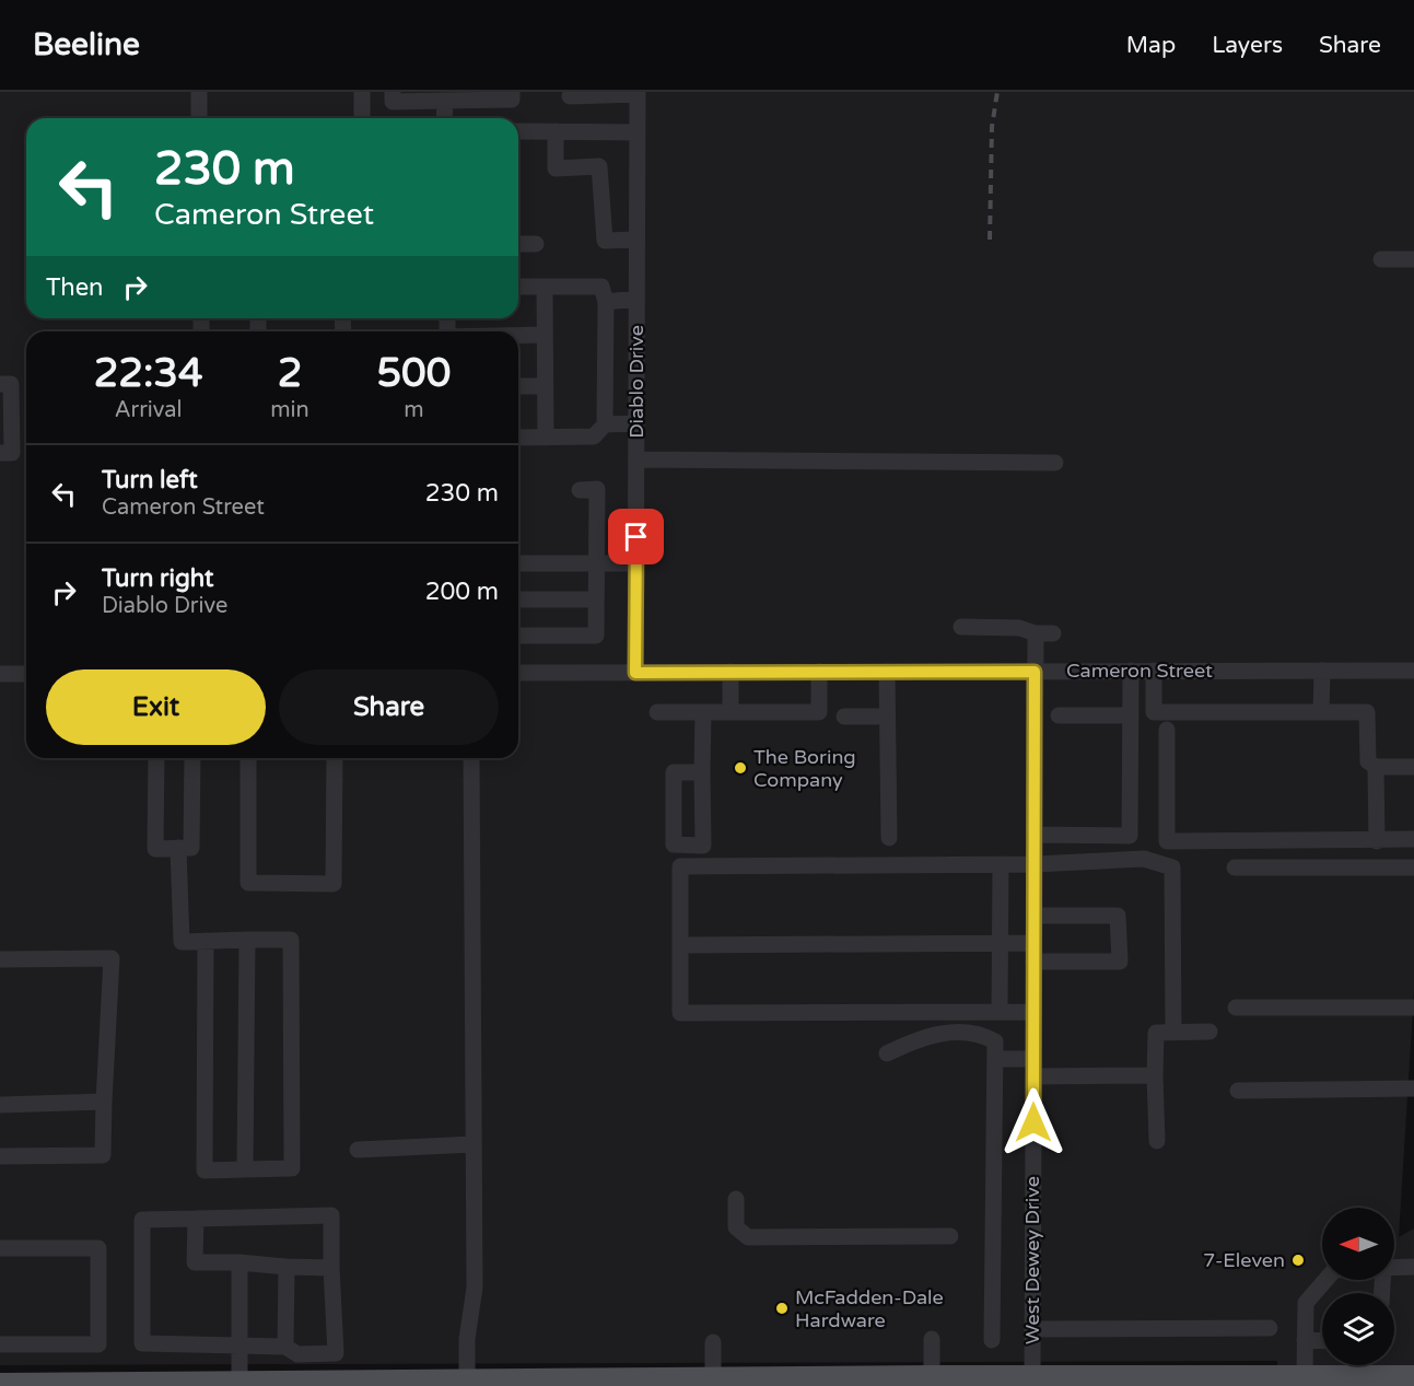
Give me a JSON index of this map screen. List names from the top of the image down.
{
  "streets": {
    "street": ["Diablo Drive", "Cameron Street", "West Dewey Drive"]
  },
  "crossings": [
    ["Diablo Drive", "Cameron Street"],
    ["Cameron Street", "West Dewey Drive"]
  ],
  "places": ["The Boring Company", "7-Eleven", "McFadden-Dale Hardware"],
  "north": "left",
  "page": {
    "header": "Beeline",
    "nav": ["Map", "Layers", "Share"],
    "turn": ["230 m", "Cameron Street"],
    "then": "Then",
    "eta": [
      "22:34",
      "Arrival",
      "2",
      "min",
      "500",
      "m"
    ],
    "list": [
      {
        "name": "Turn left",
        "note": "Cameron Street",
        "value": "230 m"
      },
      {
        "name": "Turn right",
        "note": "Diablo Drive",
        "value": "200 m"
      }
    ],
    "buttons": ["Exit", "Share"]
  }
}
